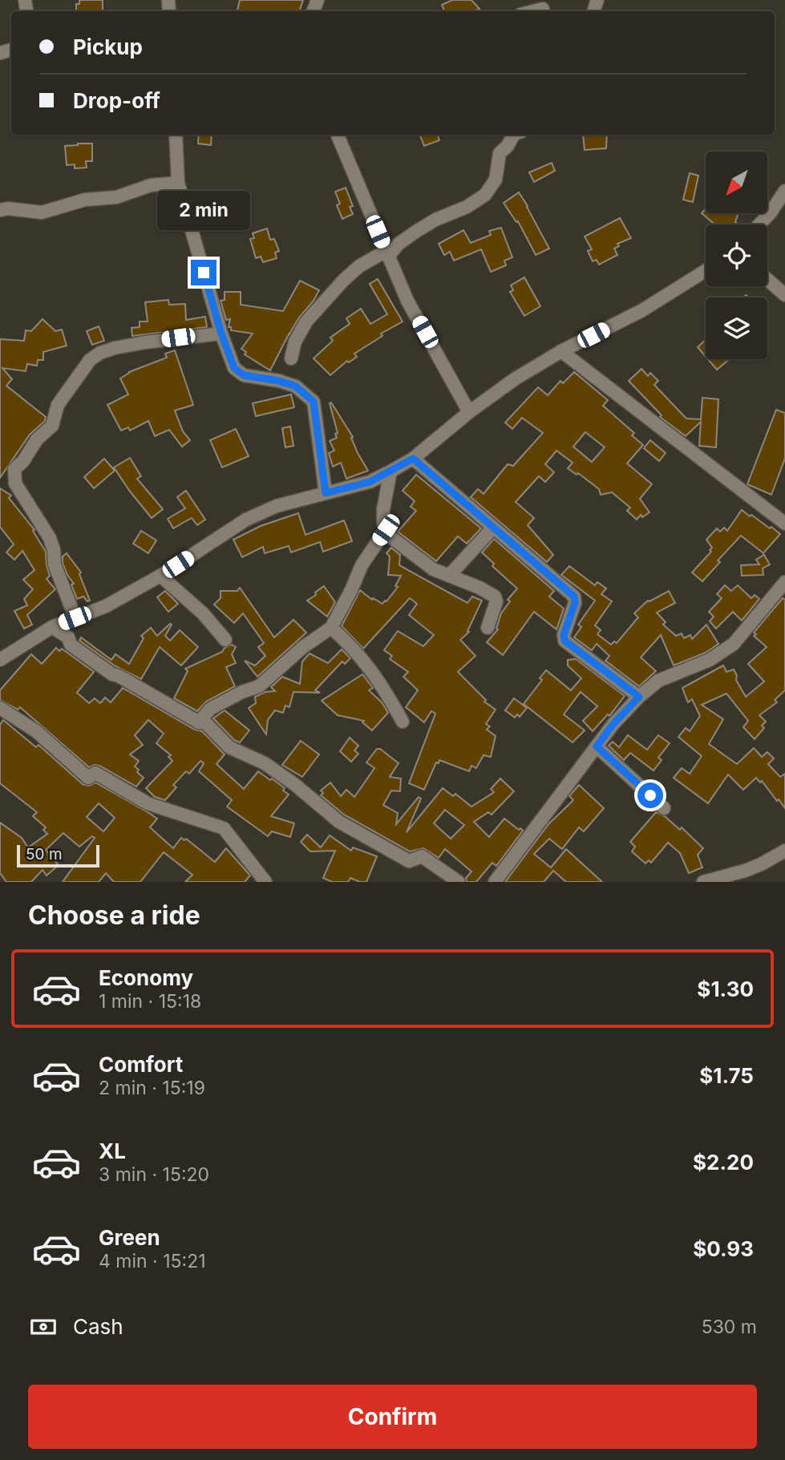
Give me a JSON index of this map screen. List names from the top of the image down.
{
  "scale_bar": "50 m",
  "north": "bottom left",
  "page": {
    "banner": ["Pickup", "Drop-off"],
    "bubble": "2 min",
    "scale": "50 m",
    "heading": "Choose a ride",
    "list": [
      {
        "name": "Economy",
        "note": "1 min · 15:18",
        "value": "$1.30"
      },
      {
        "name": "Comfort",
        "note": "2 min · 15:19",
        "value": "$1.75"
      },
      {
        "name": "XL",
        "note": "3 min · 15:20",
        "value": "$2.20"
      },
      {
        "name": "Green",
        "note": "4 min · 15:21",
        "value": "$0.93"
      }
    ],
    "pay": ["Cash", "530 m"],
    "buttons": "Confirm"
  }
}
